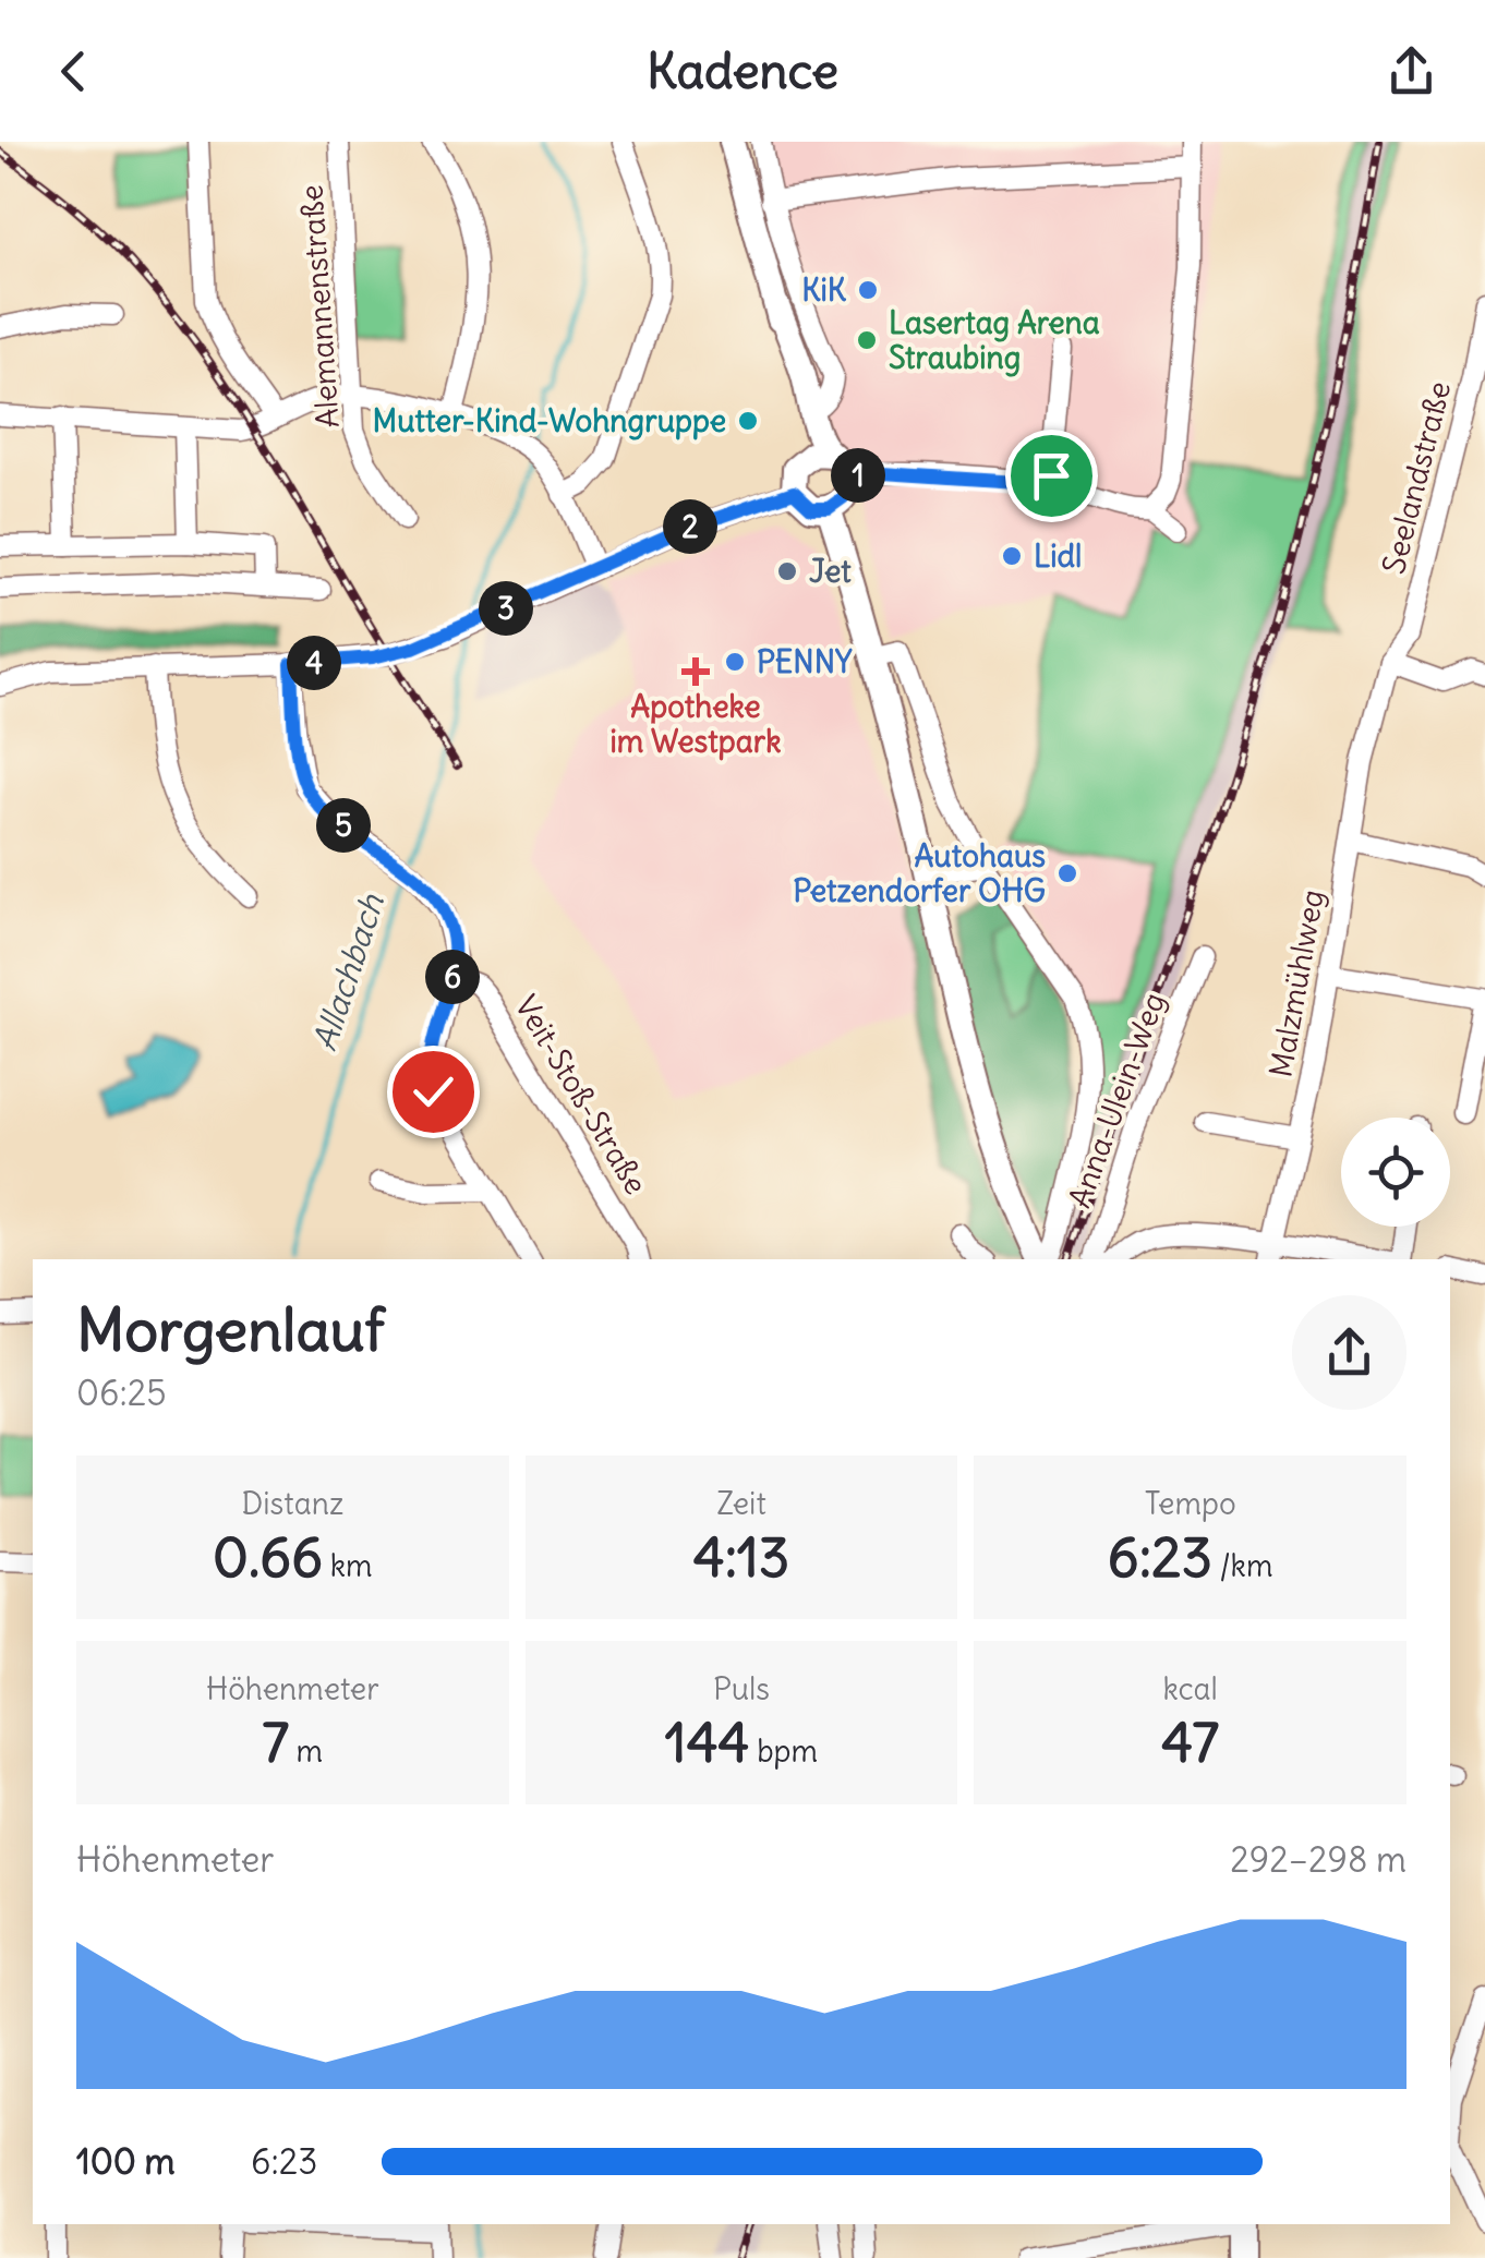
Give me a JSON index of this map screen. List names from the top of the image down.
{
  "streets": {
    "street": [
      "Alemannenstraße",
      "Seelandstraße",
      "Malzmühlweg",
      "Veit-Stoß-Straße",
      "Anna-Ulein-Weg"
    ]
  },
  "crossings": [
    ["Seelandstraße", "Malzmühlweg"]
  ],
  "water": ["Allachbach"],
  "places": {
    "other": [
      "KiK",
      "Lasertag Arena Straubing",
      "Mutter-Kind-Wohngruppe",
      "Lidl",
      "Jet",
      "PENNY",
      "Autohaus Petzendorfer OHG"
    ],
    "health": ["Apotheke im Westpark"]
  },
  "page": {
    "header": "Kadence",
    "pins": [
      "1",
      "2",
      "3",
      "4",
      "5",
      "6"
    ],
    "heading": ["Morgenlauf", "06:25"],
    "stats": [
      ["Distanz", "0.66 km"],
      ["Zeit", "4:13"],
      ["Tempo", "6:23 /km"],
      ["Höhenmeter", "7 m"],
      ["Puls", "144 bpm"],
      ["kcal", "47"]
    ],
    "chart": ["Höhenmeter", "292–298 m"],
    "list": [
      {
        "name": "100 m",
        "note": "6:23"
      }
    ]
  }
}
